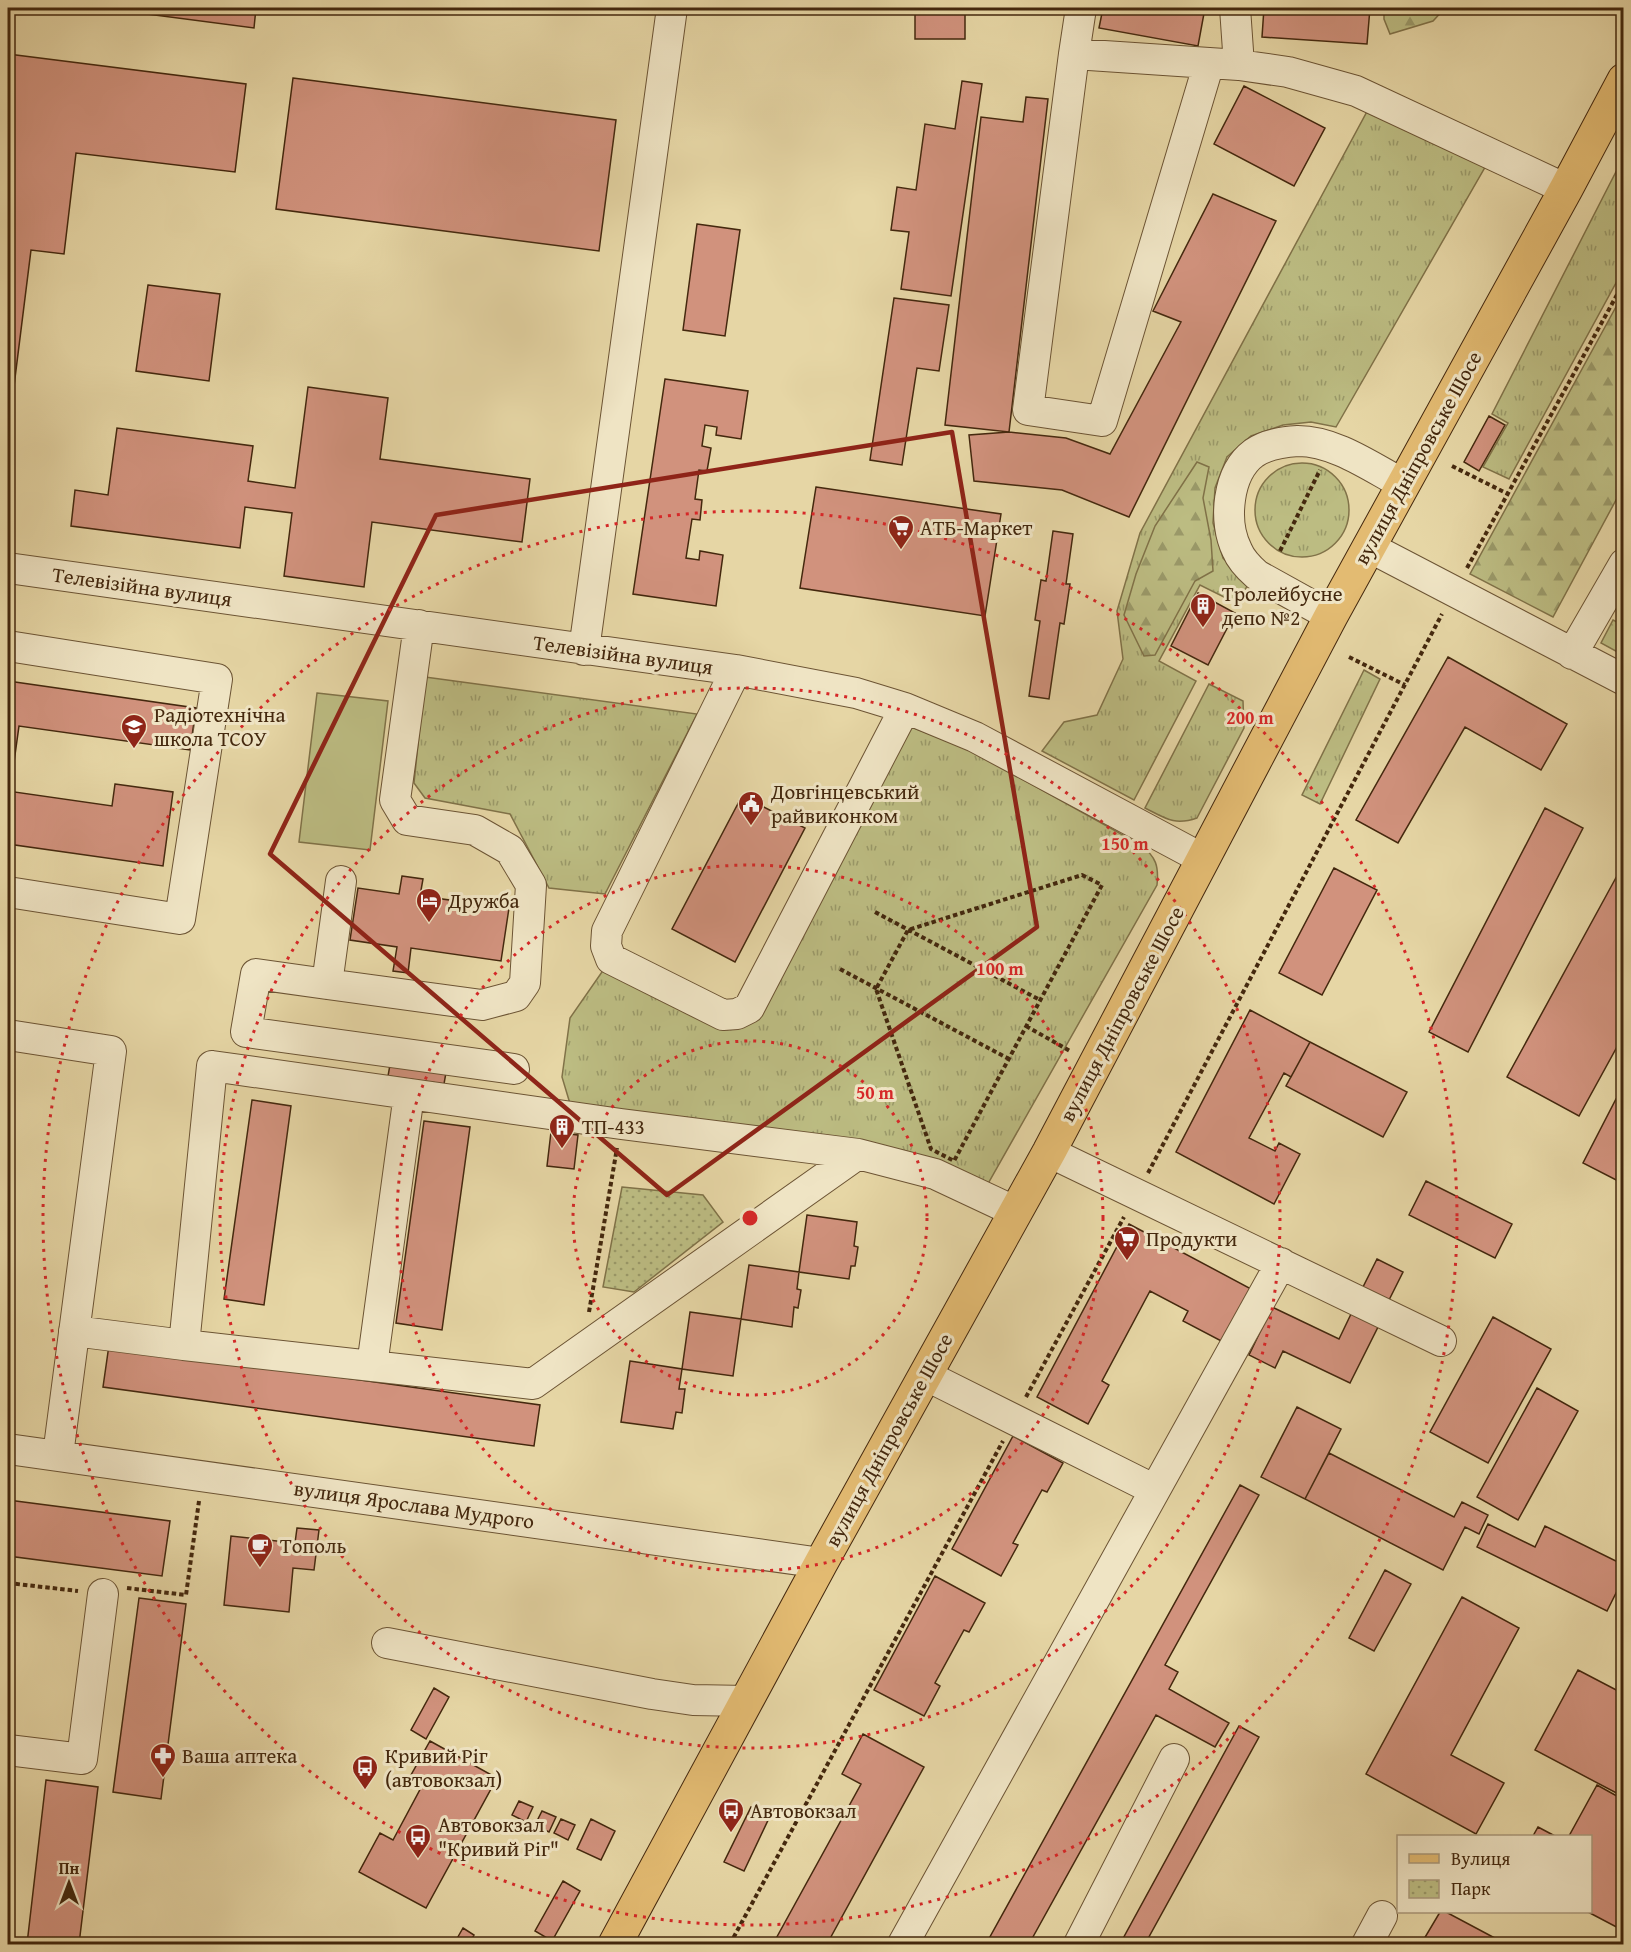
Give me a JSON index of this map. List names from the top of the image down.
{
  "streets": {
    "main road": ["вулиця Дніпровське Шосе"],
    "street": ["Телевізійна вулиця", "вулиця Ярослава Мудрого"]
  },
  "crossings": [
    ["вулиця Дніпровське Шосе", "Телевізійна вулиця"],
    ["вулиця Дніпровське Шосе", "вулиця Ярослава Мудрого"]
  ],
  "places": {
    "supermarket": ["АТБ-Маркет", "Продукти"],
    "building": ["Тролейбусне депо №2", "ТП-433"],
    "school or university": ["Радіотехнічна школа ТСОУ"],
    "public building": ["Довгінцевський райвиконком"],
    "hotel": ["Дружба"],
    "cafe": ["Тополь"],
    "pharmacy": ["Ваша аптека"],
    "bus stop": ["Кривий Ріг (автовокзал)", "Автовокзал", "Автовокзал \"Кривий Ріг\""]
  },
  "legend": ["Вулиця", "Парк"],
  "north": "top",
  "rings": [
    "200 m",
    "150 m",
    "100 m",
    "50 m"
  ]
}
